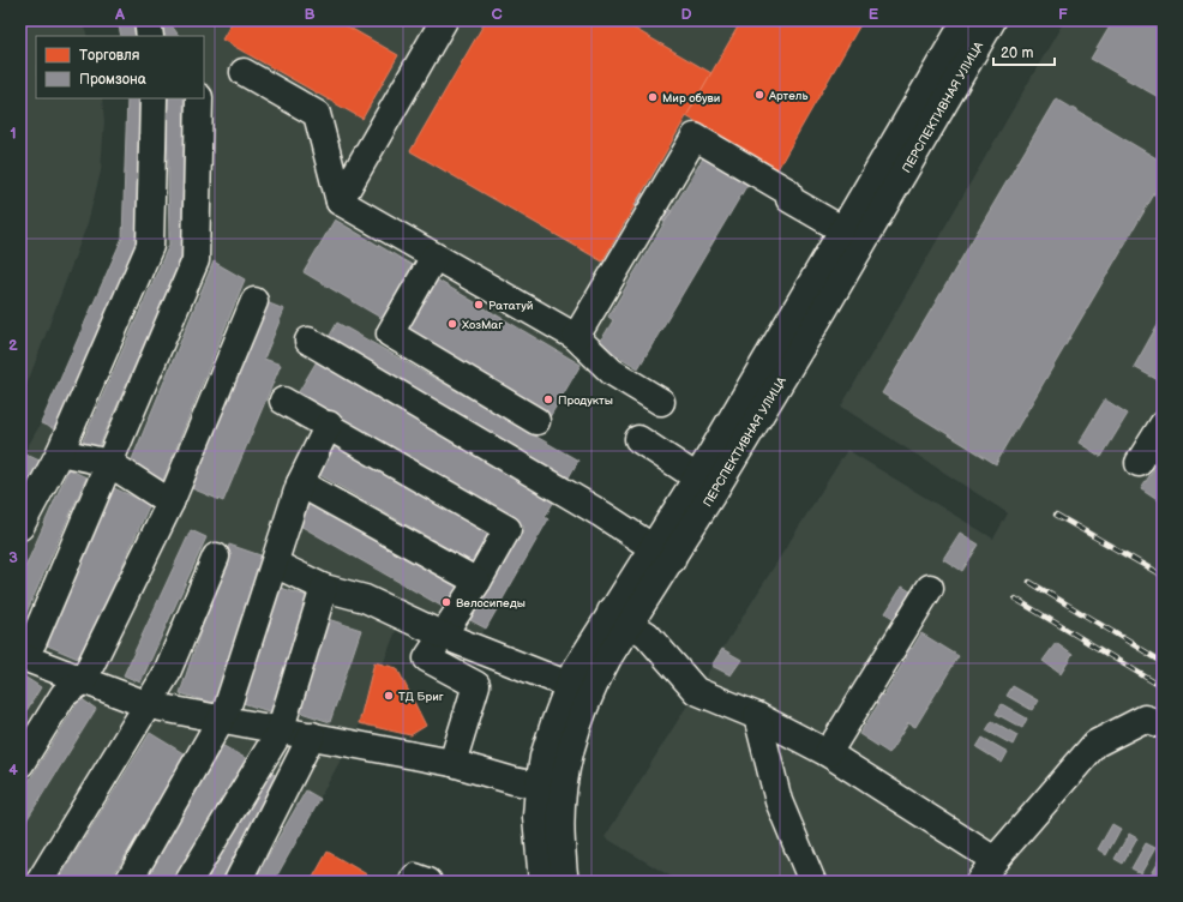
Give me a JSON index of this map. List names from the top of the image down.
{
  "streets": {
    "main road": ["ПЕРСПЕКТИВНАЯ УЛИЦА"]
  },
  "places": [
    "Артель",
    "Мир обуви",
    "Рататуй",
    "ХозМаг",
    "Продукты",
    "Велосипеды",
    "ТД Бриг"
  ],
  "legend": ["Торговля", "Промзона"],
  "scale_bar": "20 m",
  "grid": {
    "columns": [
      "A",
      "B",
      "C",
      "D",
      "E",
      "F"
    ],
    "rows": [
      "1",
      "2",
      "3",
      "4"
    ]
  }
}
